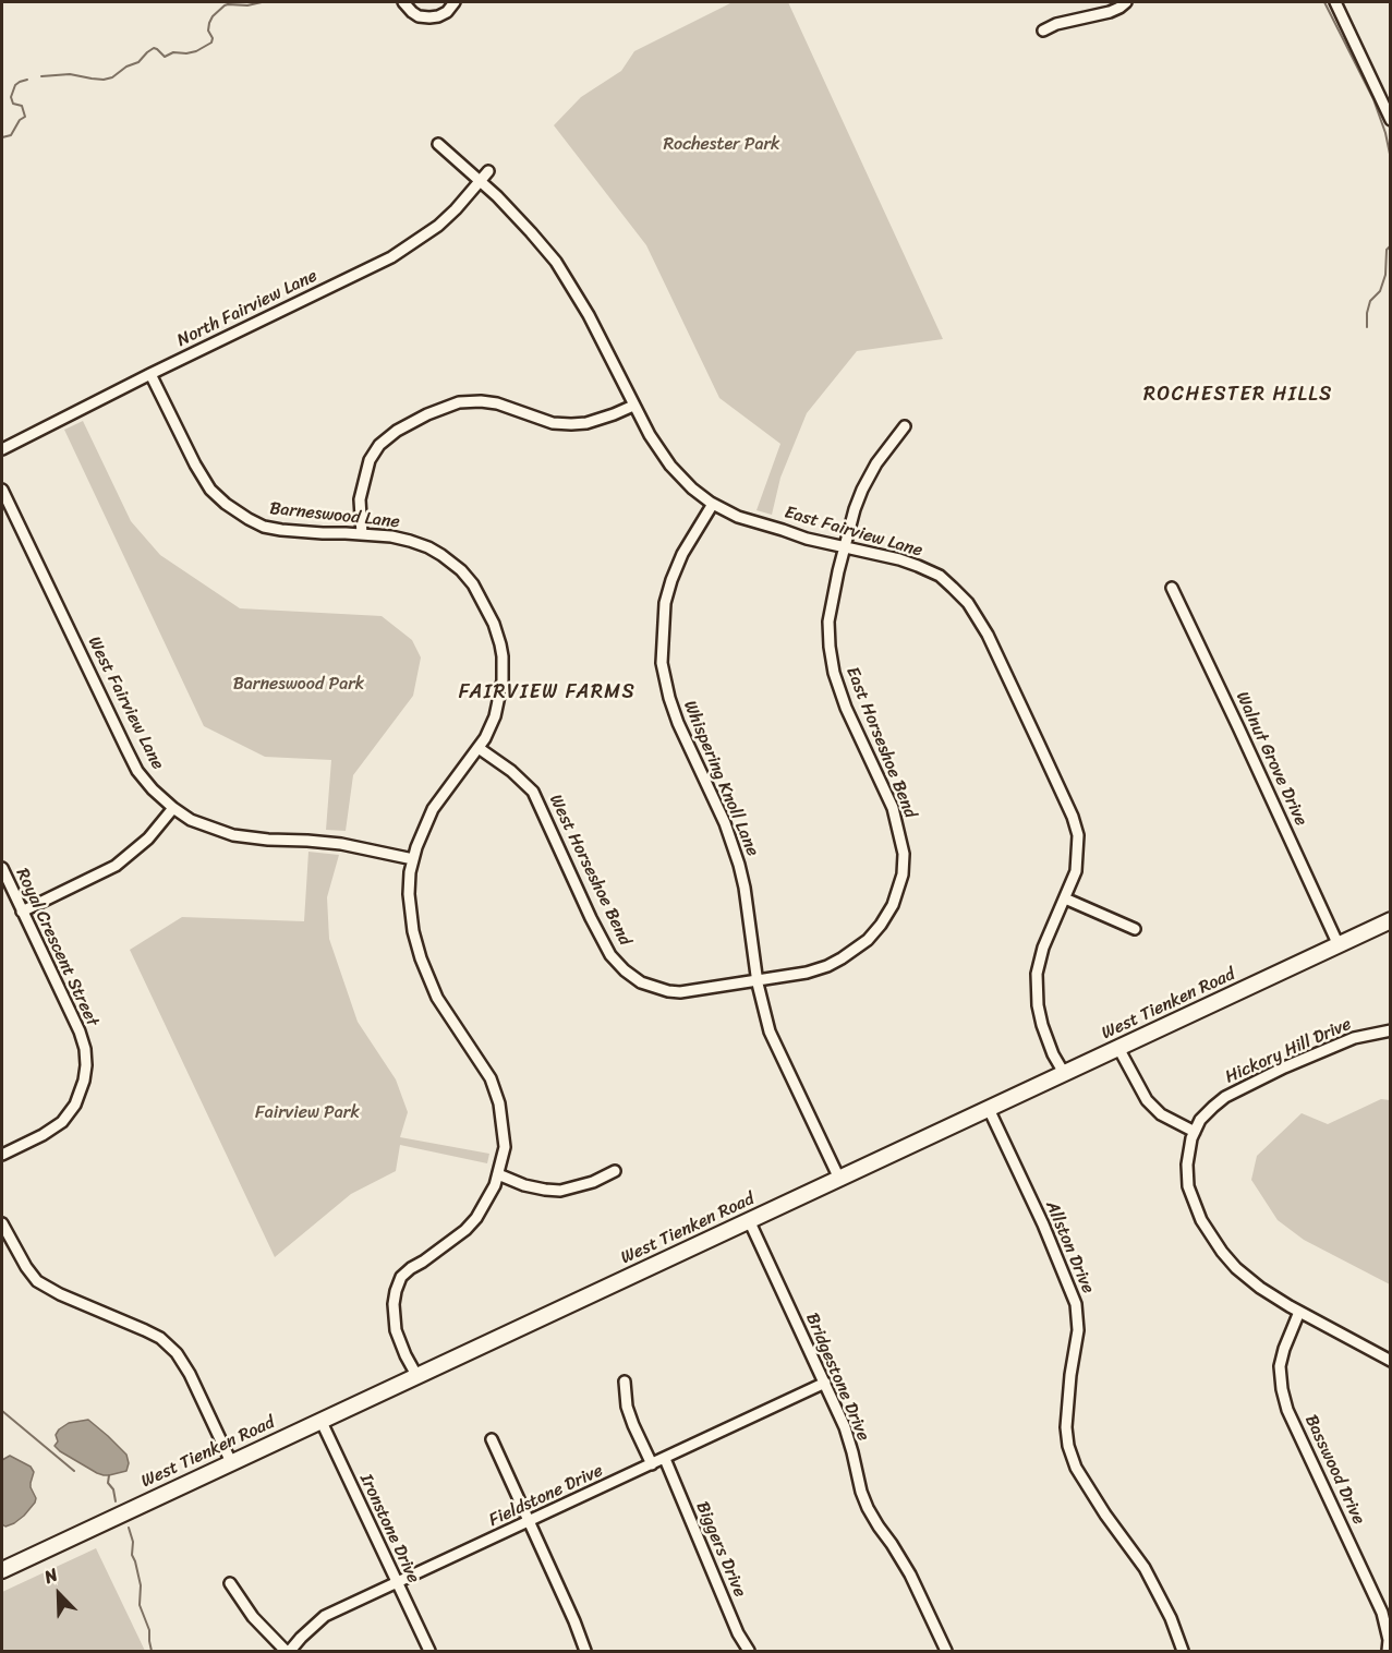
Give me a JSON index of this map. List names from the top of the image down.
{
  "streets": {
    "street": [
      "North Fairview Lane",
      "Barneswood Lane",
      "East Fairview Lane",
      "West Fairview Lane",
      "East Horseshoe Bend",
      "Walnut Grove Drive",
      "Whispering Knoll Lane",
      "West Horseshoe Bend",
      "Royal Crescent Street",
      "West Tienken Road",
      "Hickory Hill Drive",
      "Allston Drive",
      "Bridgestone Drive",
      "Basswood Drive",
      "Fieldstone Drive",
      "Ironstone Drive",
      "Biggers Drive"
    ]
  },
  "crossings": [
    ["North Fairview Lane", "Barneswood Lane"],
    ["North Fairview Lane", "East Fairview Lane"],
    ["Barneswood Lane", "West Fairview Lane"],
    ["Barneswood Lane", "West Horseshoe Bend"],
    ["Barneswood Lane", "West Tienken Road"],
    ["East Fairview Lane", "East Horseshoe Bend"],
    ["East Fairview Lane", "Whispering Knoll Lane"],
    ["East Fairview Lane", "West Tienken Road"],
    ["East Horseshoe Bend", "Whispering Knoll Lane"],
    ["East Horseshoe Bend", "West Horseshoe Bend"],
    ["Walnut Grove Drive", "West Tienken Road"],
    ["Whispering Knoll Lane", "West Horseshoe Bend"],
    ["Whispering Knoll Lane", "West Tienken Road"],
    ["West Tienken Road", "Allston Drive"],
    ["West Tienken Road", "Bridgestone Drive"],
    ["West Tienken Road", "Ironstone Drive"],
    ["Hickory Hill Drive", "Basswood Drive"],
    ["Bridgestone Drive", "Fieldstone Drive"],
    ["Fieldstone Drive", "Ironstone Drive"],
    ["Fieldstone Drive", "Biggers Drive"]
  ],
  "districts": ["ROCHESTER HILLS", "FAIRVIEW FARMS"],
  "parks": ["Rochester Park", "Barneswood Park", "Fairview Park"],
  "north": "top left"
}
